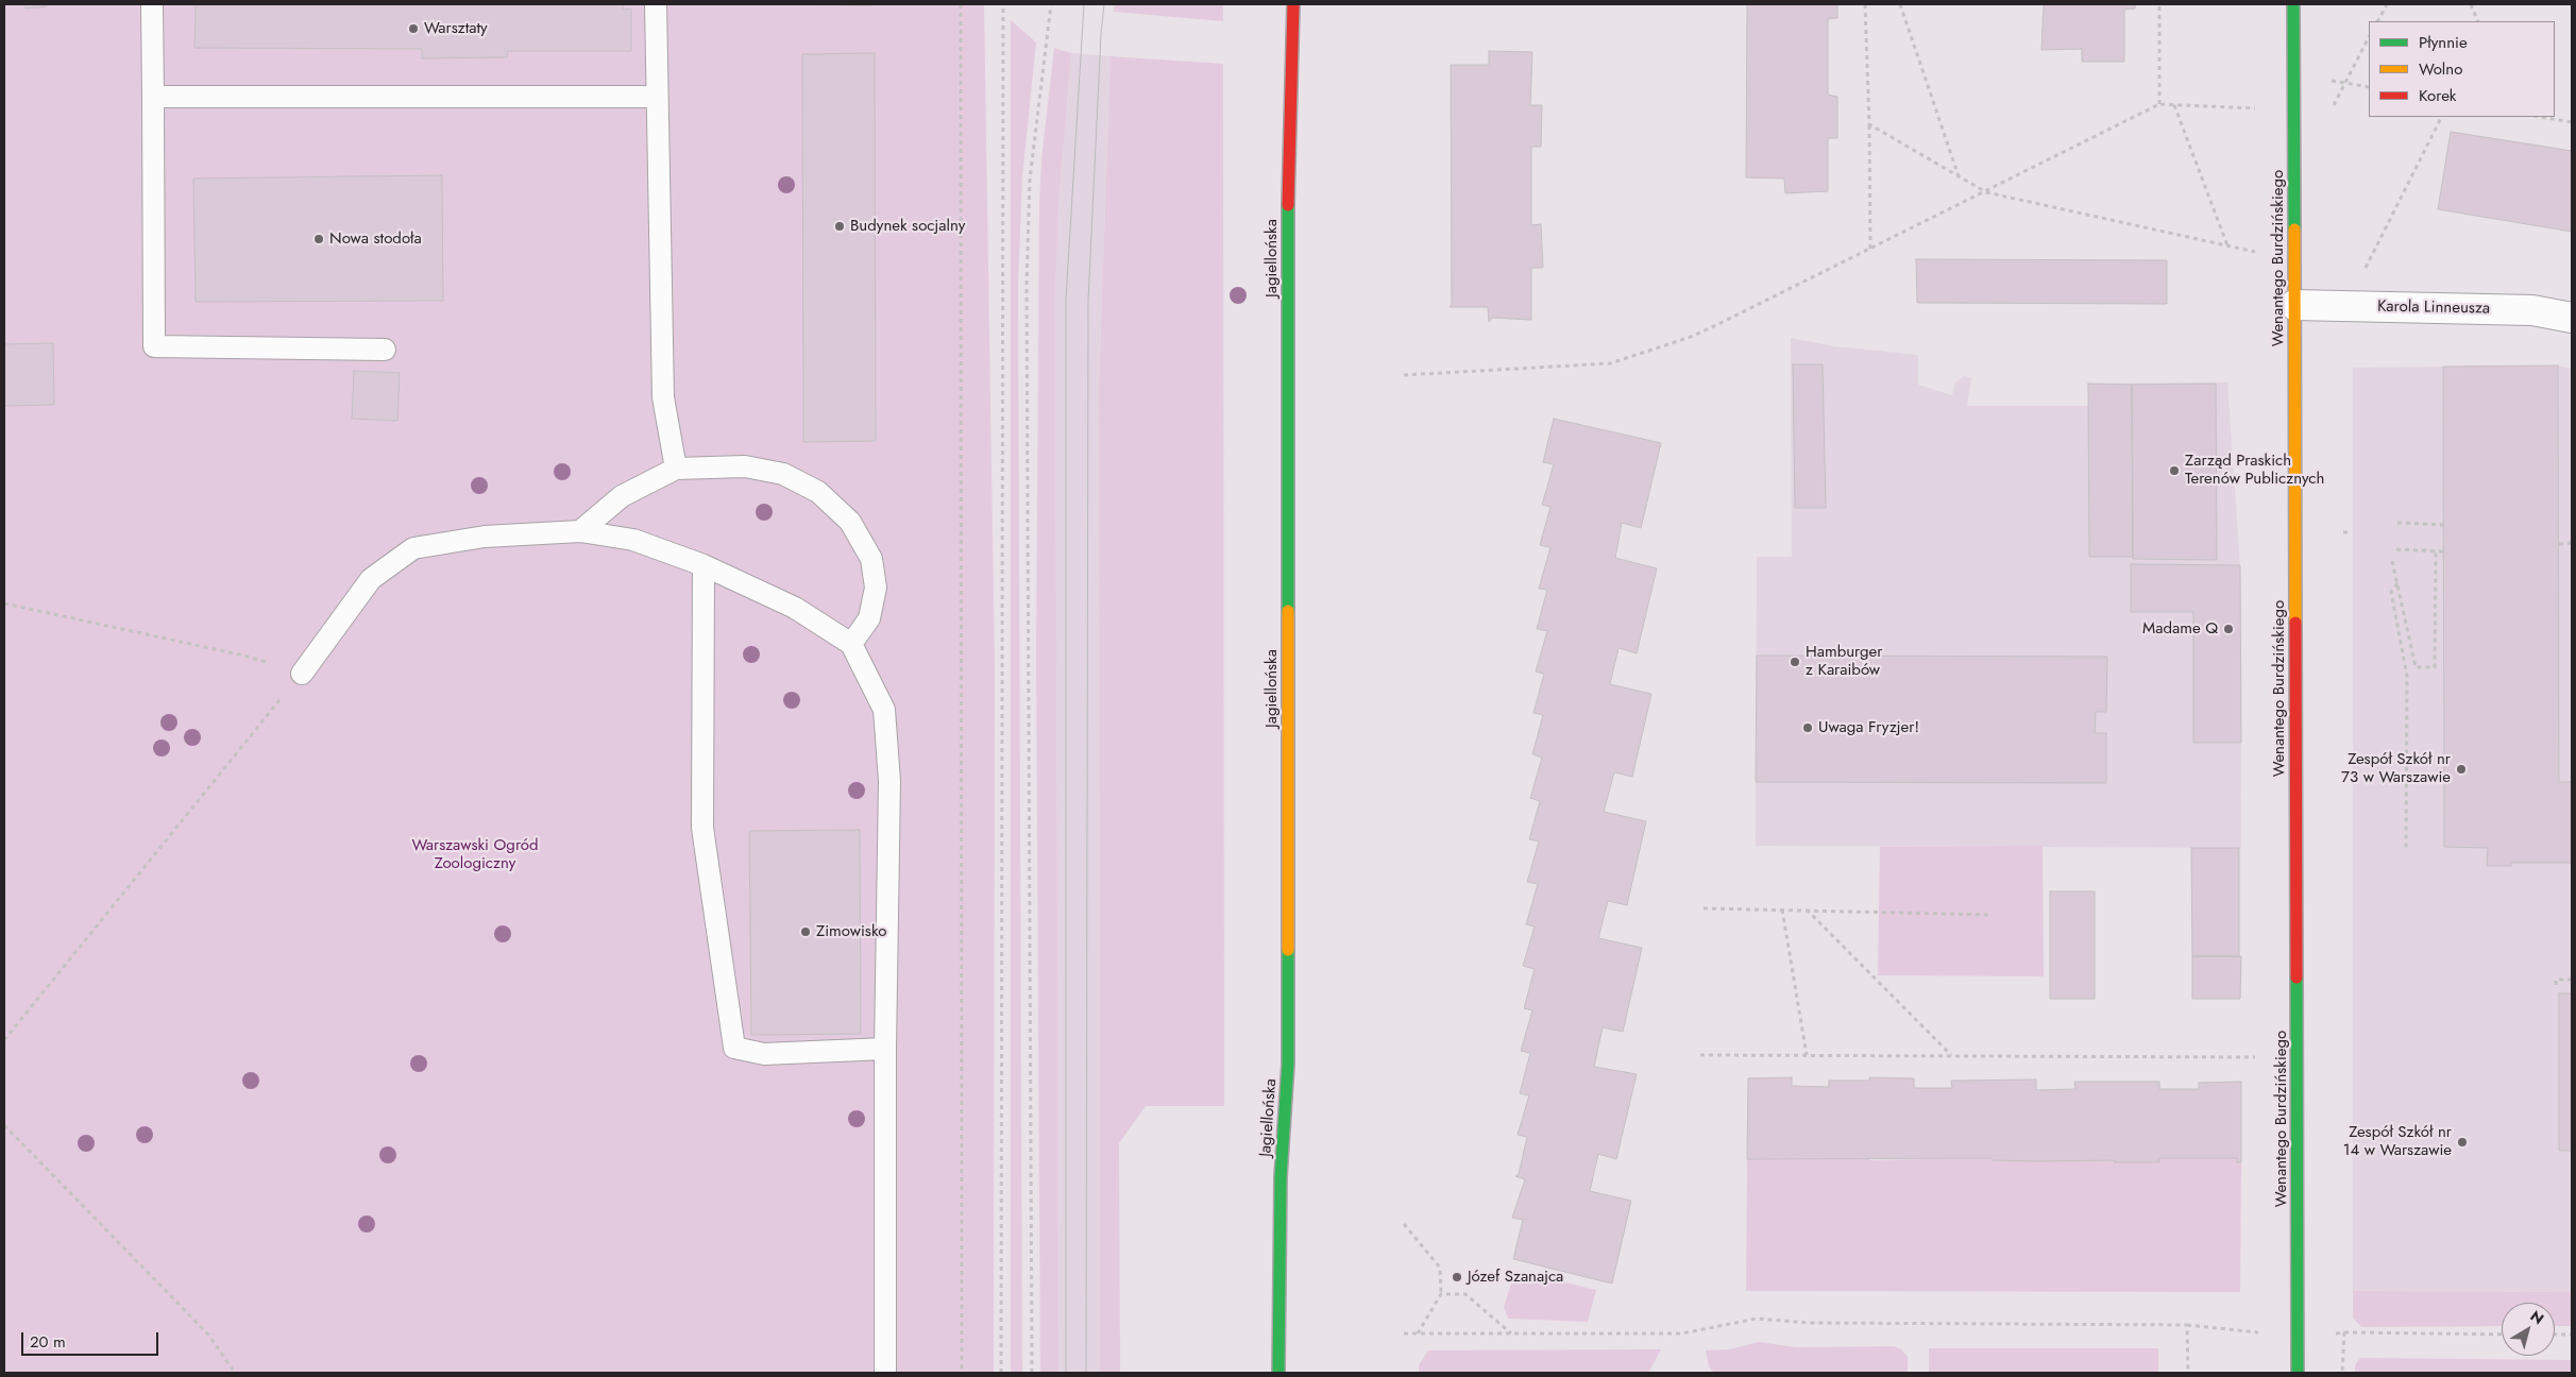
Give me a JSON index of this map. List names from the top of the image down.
{
  "streets": {
    "street": ["Jagiellońska", "Wenantego Burdzińskiego", "Karola Linneusza"]
  },
  "crossings": [
    ["Wenantego Burdzińskiego", "Karola Linneusza"]
  ],
  "parks": ["Warszawski Ogród Zoologiczny"],
  "places": [
    "Warsztaty",
    "Budynek socjalny",
    "Nowa stodoła",
    "Zarząd Praskich Terenów Publicznych",
    "Madame Q",
    "Hamburger z Karaibów",
    "Uwaga Fryzjer!",
    "Zespół Szkół nr 73 w Warszawie",
    "Zimowisko",
    "Zespół Szkół nr 14 w Warszawie",
    "Józef Szanajca"
  ],
  "legend": ["Płynnie", "Wolno", "Korek"],
  "scale_bar": "20 m",
  "north": "top right"
}
